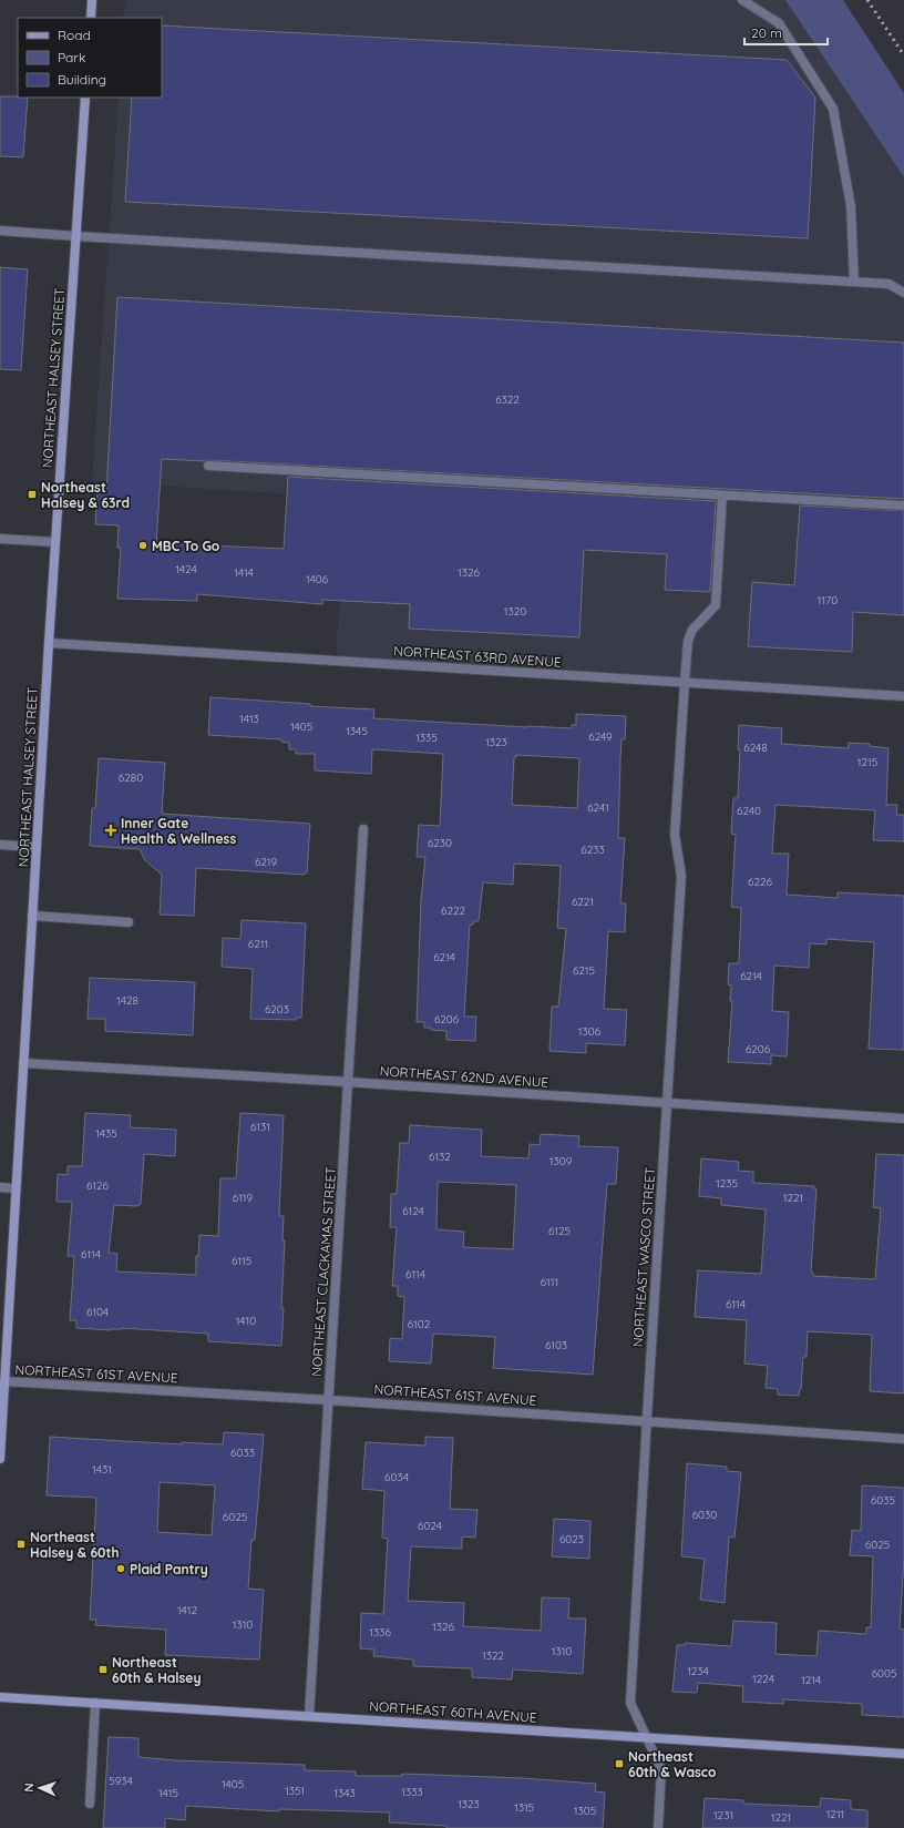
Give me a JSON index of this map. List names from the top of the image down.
{
  "streets": {
    "main road": ["NORTHEAST HALSEY STREET", "NORTHEAST 60TH AVENUE"],
    "street": [
      "NORTHEAST 63RD AVENUE",
      "NORTHEAST 62ND AVENUE",
      "NORTHEAST WASCO STREET",
      "NORTHEAST CLACKAMAS STREET",
      "NORTHEAST 61ST AVENUE"
    ]
  },
  "crossings": [
    ["NORTHEAST HALSEY STREET", "NORTHEAST 63RD AVENUE"],
    ["NORTHEAST HALSEY STREET", "NORTHEAST 62ND AVENUE"],
    ["NORTHEAST HALSEY STREET", "NORTHEAST 61ST AVENUE"],
    ["NORTHEAST 63RD AVENUE", "NORTHEAST WASCO STREET"],
    ["NORTHEAST 62ND AVENUE", "NORTHEAST WASCO STREET"],
    ["NORTHEAST 62ND AVENUE", "NORTHEAST CLACKAMAS STREET"],
    ["NORTHEAST WASCO STREET", "NORTHEAST 61ST AVENUE"],
    ["NORTHEAST WASCO STREET", "NORTHEAST 60TH AVENUE"],
    ["NORTHEAST CLACKAMAS STREET", "NORTHEAST 61ST AVENUE"],
    ["NORTHEAST CLACKAMAS STREET", "NORTHEAST 60TH AVENUE"]
  ],
  "places": {
    "transit": [
      "Northeast Halsey & 63rd",
      "Northeast Halsey & 60th",
      "Northeast 60th & Halsey",
      "Northeast 60th & Wasco"
    ],
    "other": ["MBC To Go", "Plaid Pantry"],
    "health": ["Inner Gate Health & Wellness"]
  },
  "house_numbers": [
    "6322",
    "1424",
    "1414",
    "1326",
    "1406",
    "1170",
    "1320",
    "1413",
    "1405",
    "1345",
    "6249",
    "1335",
    "1323",
    "6248",
    "1215",
    "6280",
    "6241",
    "6240",
    "6230",
    "6233",
    "6219",
    "6226",
    "6221",
    "6222",
    "6211",
    "6214",
    "6215",
    "6214",
    "1428",
    "6203",
    "6206",
    "1306",
    "6206",
    "6131",
    "1435",
    "6132",
    "1309",
    "1235",
    "6126",
    "6119",
    "1221",
    "6124",
    "6125",
    "6114",
    "6115",
    "6114",
    "6111",
    "6114",
    "6104",
    "1410",
    "6102",
    "6103",
    "6033",
    "1431",
    "6034",
    "6035",
    "6030",
    "6025",
    "6024",
    "6023",
    "6025",
    "1412",
    "1310",
    "1326",
    "1336",
    "1310",
    "1322",
    "1234",
    "6005",
    "1224",
    "1214",
    "5934",
    "1405",
    "1351",
    "1333",
    "1415",
    "1343",
    "1323",
    "1315",
    "1305",
    "1211",
    "1231",
    "1221"
  ],
  "legend": ["Road", "Park", "Building"],
  "scale_bar": "20 m",
  "north": "left"
}
